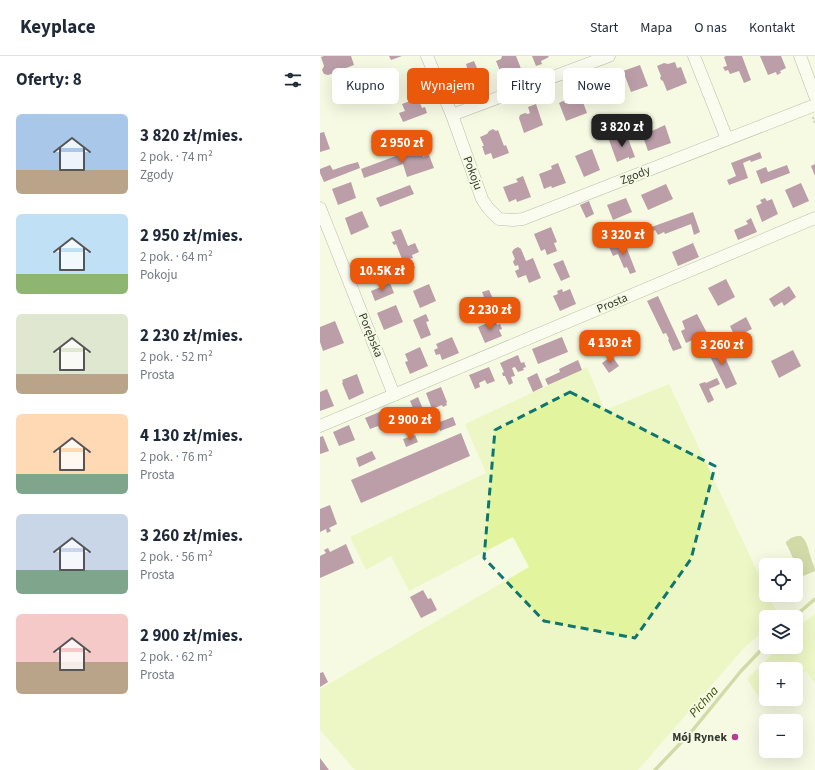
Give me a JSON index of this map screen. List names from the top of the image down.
{
  "streets": {
    "street": [
      "Pokoju",
      "Zgody",
      "Prosta",
      "Porębska"
    ]
  },
  "crossings": [
    ["Pokoju", "Zgody"],
    ["Prosta", "Porębska"]
  ],
  "water": ["Pichna"],
  "places": ["Mój Rynek"],
  "page": {
    "header": "Keyplace",
    "nav": [
      "Start",
      "Mapa",
      "O nas",
      "Kontakt"
    ],
    "heading": "Oferty: 8",
    "chip": [
      "Kupno",
      "Wynajem",
      "Filtry",
      "Nowe"
    ],
    "list": [
      {
        "name": "3 820 zł/mies.",
        "note": "2 pok. · 74 m² · Zgody"
      },
      {
        "name": "2 950 zł/mies.",
        "note": "2 pok. · 64 m² · Pokoju"
      },
      {
        "name": "2 230 zł/mies.",
        "note": "2 pok. · 52 m² · Prosta"
      },
      {
        "name": "4 130 zł/mies.",
        "note": "2 pok. · 76 m² · Prosta"
      },
      {
        "name": "3 260 zł/mies.",
        "note": "2 pok. · 56 m² · Prosta"
      },
      {
        "name": "2 900 zł/mies.",
        "note": "2 pok. · 62 m² · Prosta"
      }
    ],
    "price": [
      "3 820 zł",
      "2 950 zł",
      "3 320 zł",
      "10.5K zł",
      "2 230 zł",
      "4 130 zł",
      "3 260 zł",
      "2 900 zł"
    ],
    "map_buttons": ["+", "−"]
  }
}
